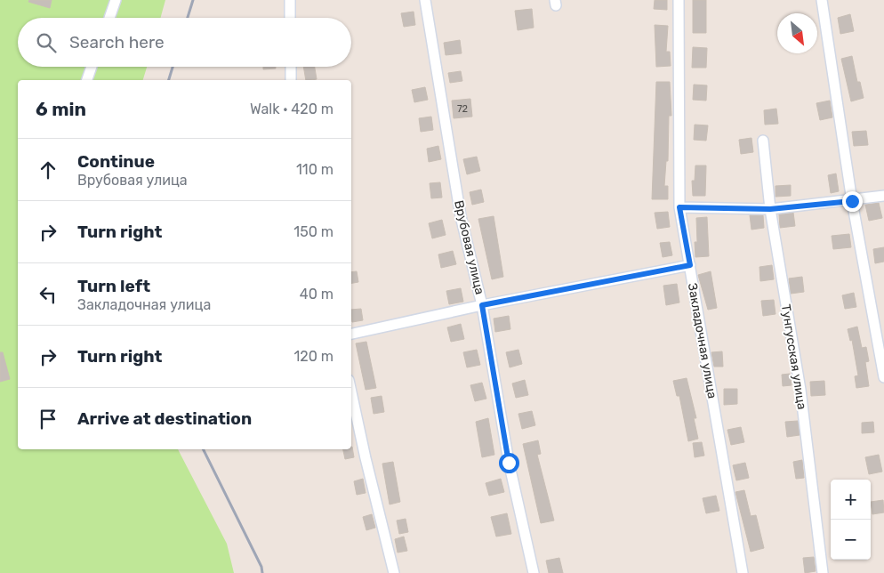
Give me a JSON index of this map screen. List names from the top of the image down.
{
  "streets": {
    "street": ["Врубовая улица", "Закладочная улица", "Тунгусская улица"]
  },
  "house_numbers": ["72"],
  "north": "bottom right",
  "page": {
    "search": "Search here",
    "heading": ["6 min", "Walk · 420 m"],
    "list": [
      ["Continue", "Врубовая улица", "110 m"],
      ["Turn right", "150 m"],
      ["Turn left", "Закладочная улица", "40 m"],
      ["Turn right", "120 m"],
      "Arrive at destination"
    ],
    "map_buttons": ["+", "−"]
  }
}
